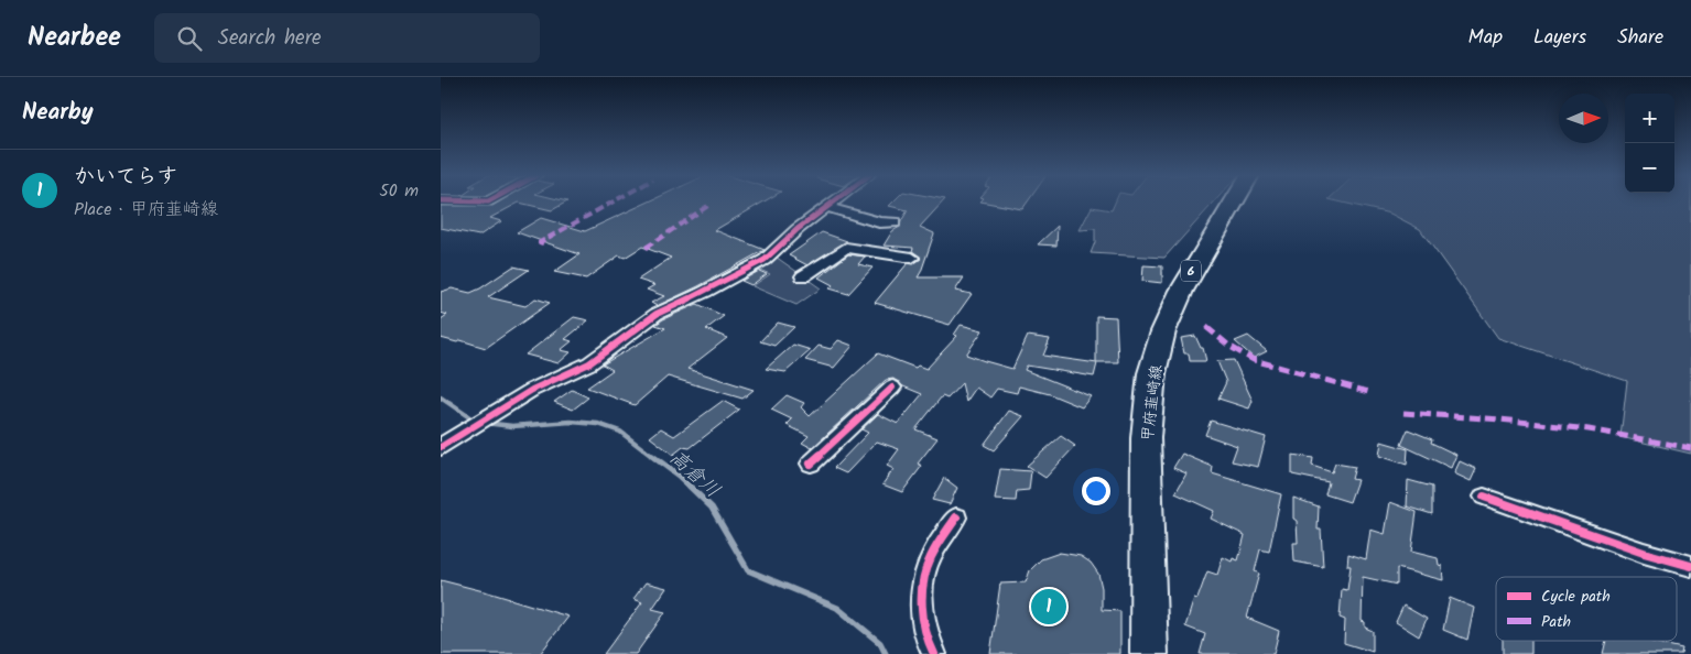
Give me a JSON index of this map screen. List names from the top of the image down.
{
  "streets": {
    "main road": ["6", "甲府韮崎線"]
  },
  "water": ["高倉川"],
  "legend": ["Cycle path", "Path"],
  "north": "right",
  "page": {
    "header": "Nearbee",
    "search": "Search here",
    "nav": ["Map", "Layers", "Share"],
    "heading": "Nearby",
    "map_buttons": ["+", "−"],
    "list": [
      {
        "mark": "1",
        "name": "かいてらす",
        "note": "Place · 甲府韮崎線",
        "value": "50 m"
      }
    ],
    "pins": "1"
  }
}
